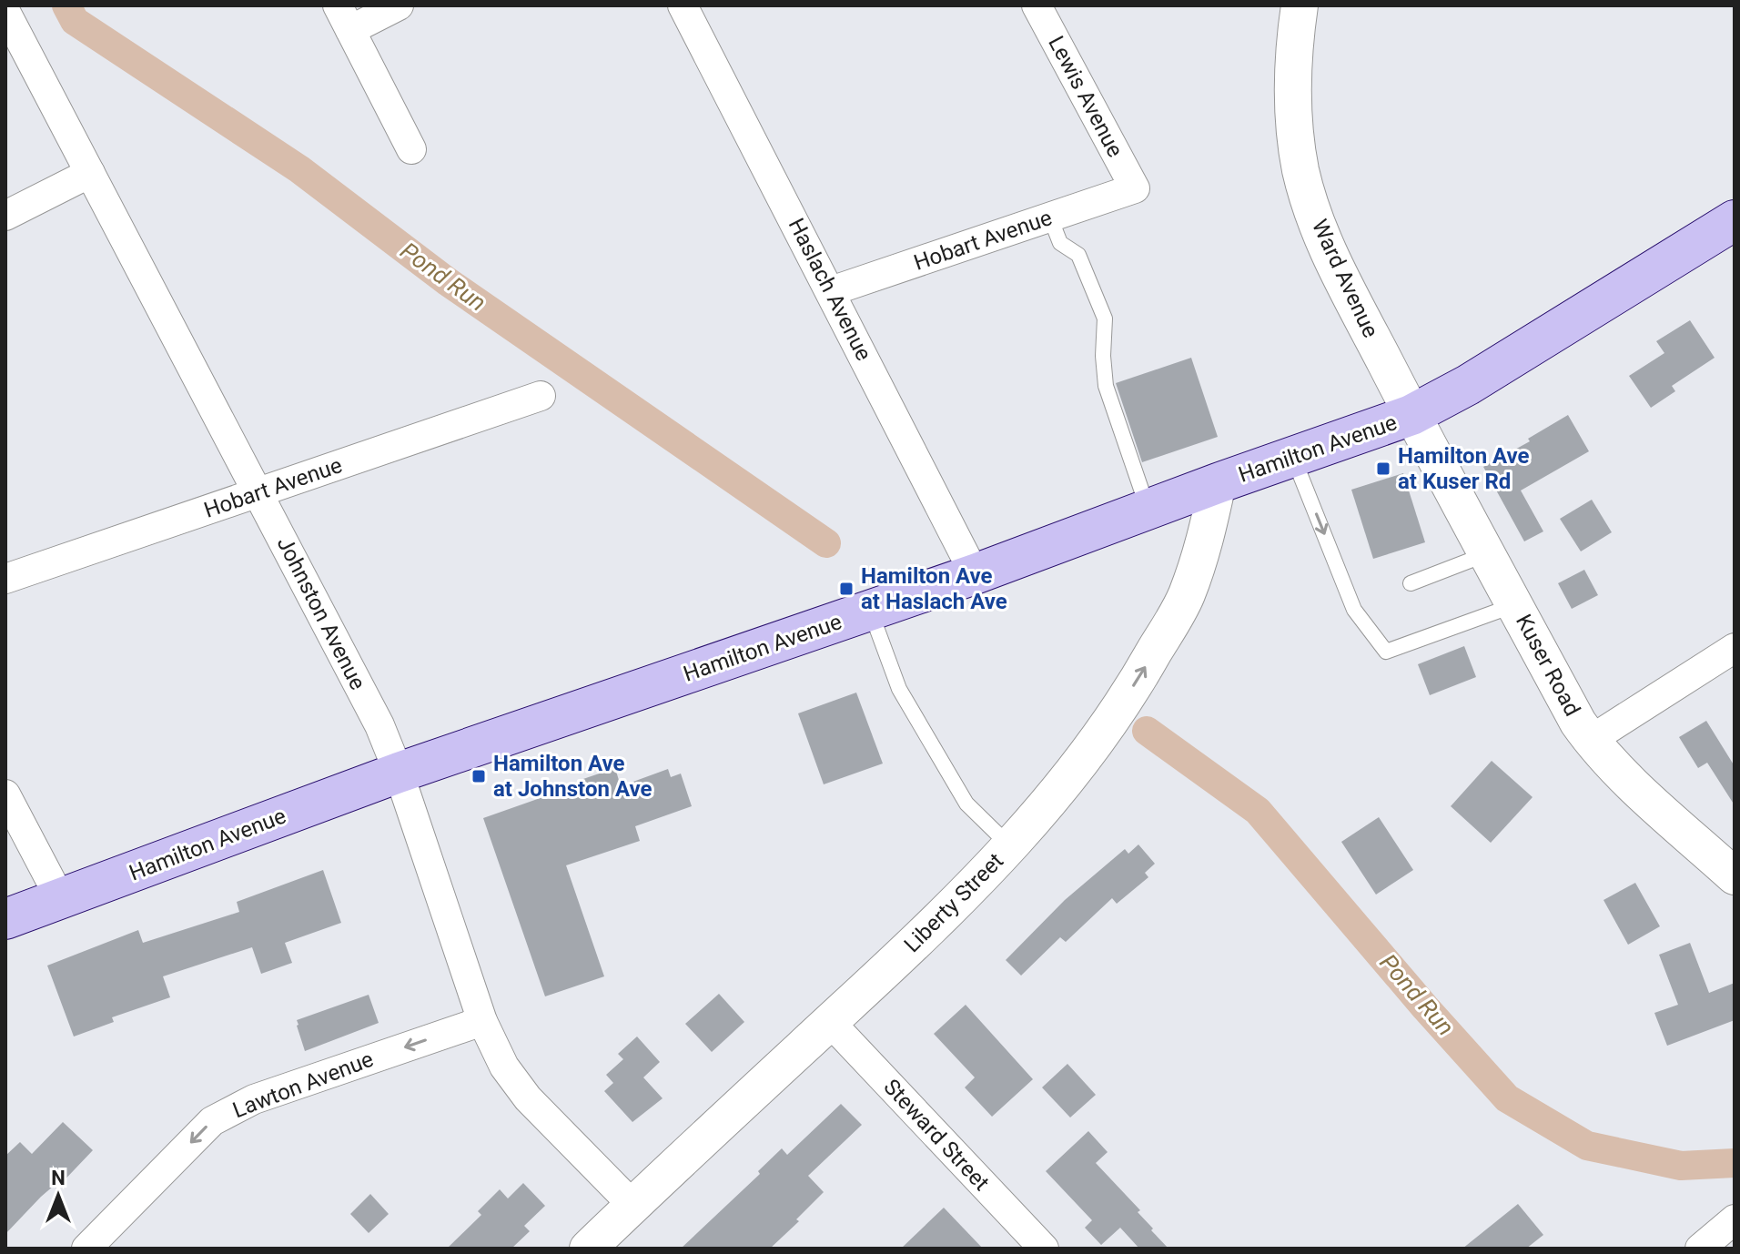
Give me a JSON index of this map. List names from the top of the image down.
{
  "streets": {
    "main road": ["Hamilton Avenue"],
    "street": [
      "Lewis Avenue",
      "Hobart Avenue",
      "Ward Avenue",
      "Haslach Avenue",
      "Johnston Avenue",
      "Kuser Road",
      "Liberty Street",
      "Lawton Avenue",
      "Steward Street"
    ]
  },
  "crossings": [
    ["Lewis Avenue", "Hobart Avenue"],
    ["Hobart Avenue", "Haslach Avenue"],
    ["Hobart Avenue", "Johnston Avenue"],
    ["Ward Avenue", "Hamilton Avenue"],
    ["Ward Avenue", "Kuser Road"],
    ["Haslach Avenue", "Hamilton Avenue"],
    ["Hamilton Avenue", "Johnston Avenue"],
    ["Hamilton Avenue", "Kuser Road"],
    ["Hamilton Avenue", "Liberty Street"],
    ["Johnston Avenue", "Liberty Street"],
    ["Johnston Avenue", "Lawton Avenue"],
    ["Liberty Street", "Steward Street"]
  ],
  "one_way": ["Liberty Street", "Lawton Avenue"],
  "water": ["Pond Run"],
  "places": {
    "transit": ["Hamilton Ave at Kuser Rd", "Hamilton Ave at Haslach Ave", "Hamilton Ave at Johnston Ave"]
  },
  "north": "top"
}
